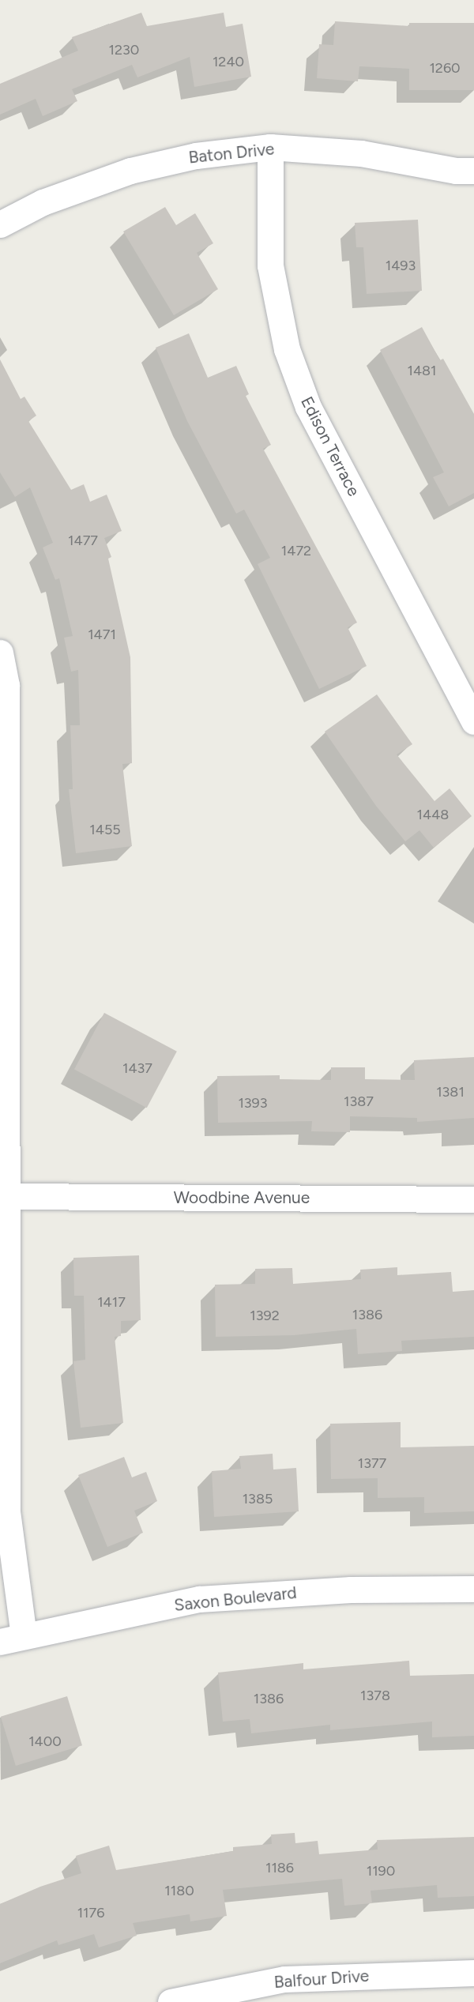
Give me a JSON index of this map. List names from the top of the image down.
{
  "streets": {
    "street": [
      "Baton Drive",
      "Edison Terrace",
      "Woodbine Avenue",
      "Saxon Boulevard",
      "Balfour Drive"
    ]
  },
  "crossings": [
    ["Baton Drive", "Edison Terrace"]
  ],
  "house_numbers": [
    "1230",
    "1240",
    "1260",
    "1493",
    "1481",
    "1477",
    "1472",
    "1471",
    "1448",
    "1455",
    "1437",
    "1381",
    "1387",
    "1393",
    "1417",
    "1386",
    "1392",
    "1377",
    "1385",
    "1378",
    "1386",
    "1400",
    "1186",
    "1190",
    "1180",
    "1176"
  ]
}
